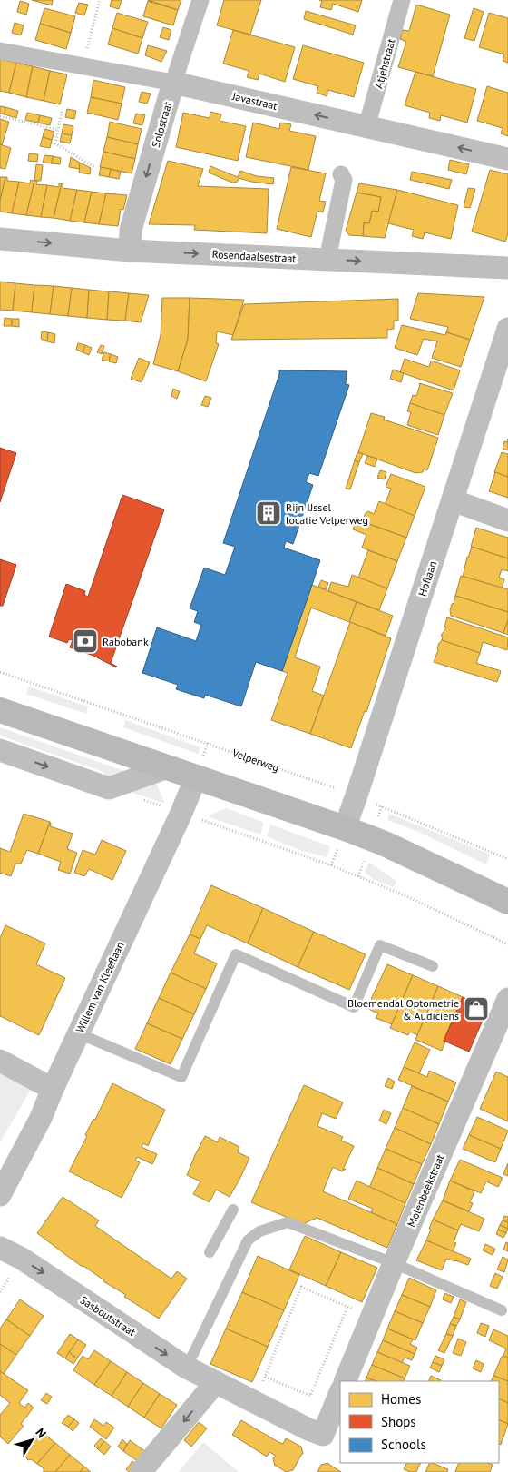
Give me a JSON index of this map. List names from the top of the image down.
{
  "streets": {
    "street": [
      "Atjehstraat",
      "Javastraat",
      "Solostraat",
      "Rosendaalsestraat",
      "Hoflaan",
      "Willem van Kleeflaan",
      "Molenbeekstraat",
      "Sasboutstraat"
    ],
    "path": ["Velperweg"]
  },
  "crossings": [
    ["Atjehstraat", "Javastraat"],
    ["Javastraat", "Solostraat"],
    ["Solostraat", "Rosendaalsestraat"],
    ["Hoflaan", "Velperweg"]
  ],
  "one_way": ["Javastraat", "Rosendaalsestraat", "Sasboutstraat"],
  "places": {
    "building": ["Rijn IJssel locatie Velperweg"],
    "bank": ["Rabobank"],
    "shop": ["Bloemendal Optometrie & Audiciens"]
  },
  "legend": ["Homes", "Shops", "Schools"],
  "north": "top right"
}
